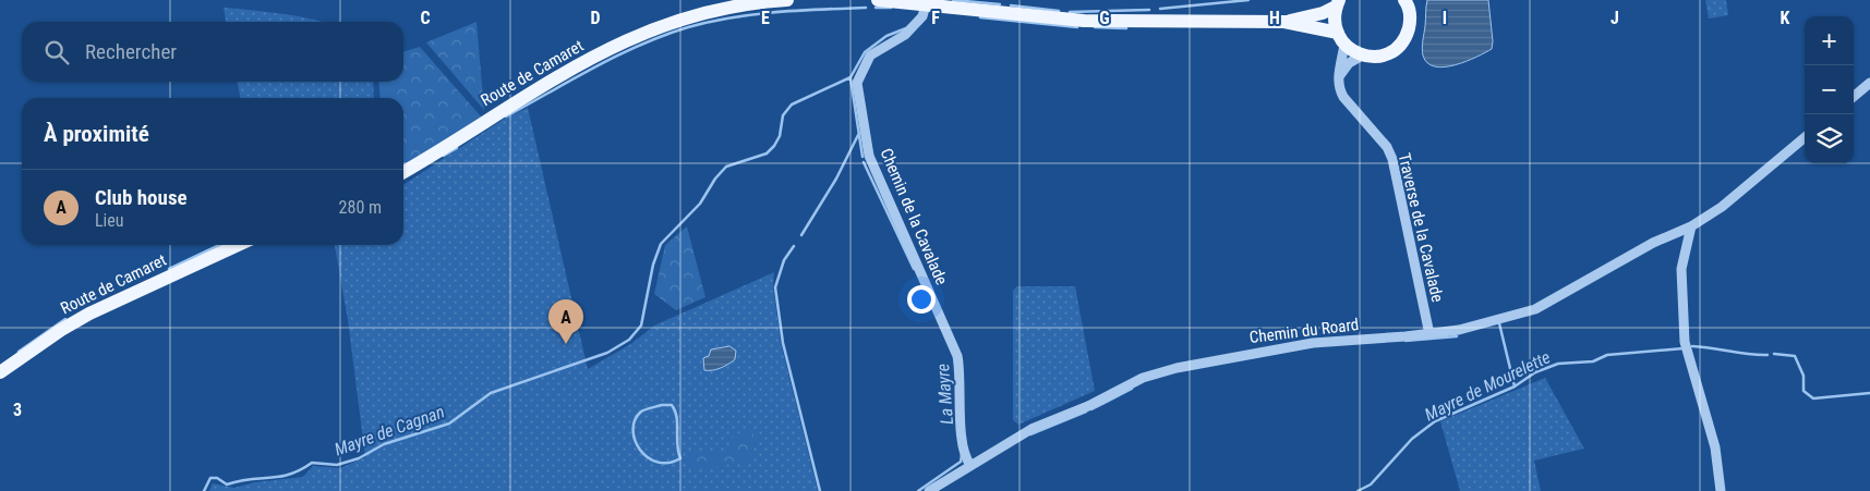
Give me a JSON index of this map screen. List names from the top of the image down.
{
  "streets": {
    "main road": ["Route de Camaret"],
    "street": ["Chemin de la Cavalade", "Traverse de la Cavalade", "Chemin du Roard"]
  },
  "crossings": [
    ["Chemin de la Cavalade", "Chemin du Roard"],
    ["Traverse de la Cavalade", "Chemin du Roard"]
  ],
  "water": ["Mayre de Mourelette", "La Mayre", "Mayre de Cagnan"],
  "page": {
    "map_buttons": ["+", "−"],
    "search": "Rechercher",
    "heading": "À proximité",
    "list": [
      {
        "mark": "A",
        "name": "Club house",
        "note": "Lieu",
        "value": "280 m"
      }
    ],
    "pins": "A"
  },
  "grid": {
    "columns": [
      "C",
      "D",
      "E",
      "F",
      "G",
      "H",
      "I",
      "J",
      "K"
    ],
    "rows": ["3"]
  }
}
